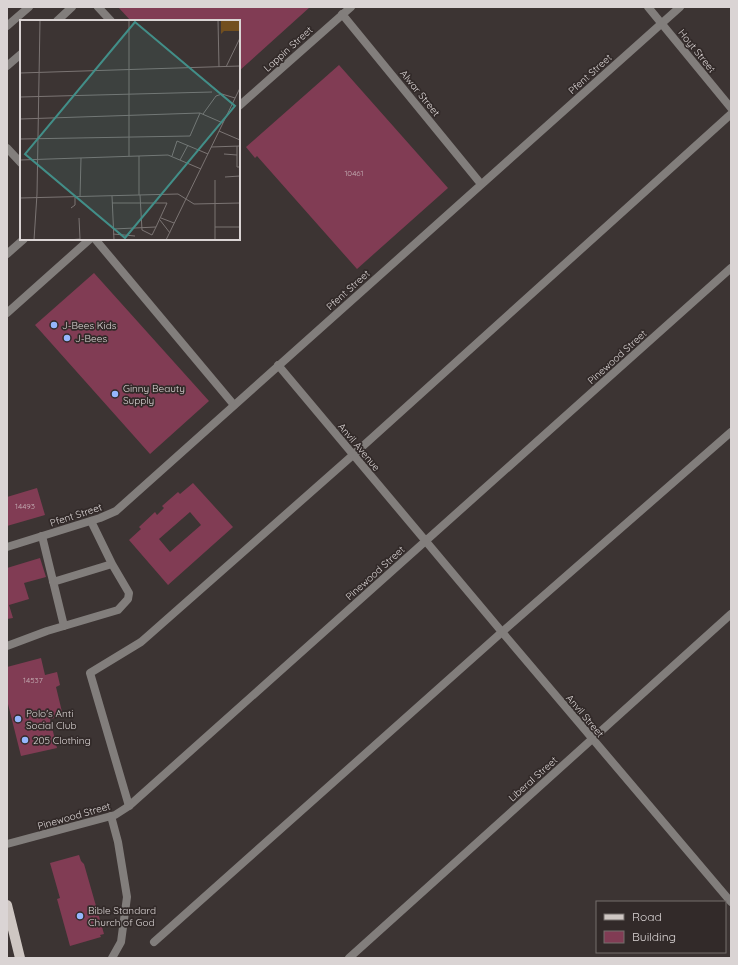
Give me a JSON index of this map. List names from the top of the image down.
{
  "streets": {
    "street": [
      "Lappin Street",
      "Hoyt Street",
      "Pfent Street",
      "Alwar Street",
      "Pinewood Street",
      "Anvil Avenue",
      "Anvil Street",
      "Liberal Street"
    ]
  },
  "crossings": [
    ["Lappin Street", "Alwar Street"],
    ["Hoyt Street", "Pfent Street"],
    ["Pfent Street", "Alwar Street"],
    ["Pfent Street", "Anvil Avenue"],
    ["Pinewood Street", "Anvil Avenue"],
    ["Pinewood Street", "Anvil Street"],
    ["Anvil Avenue", "Anvil Street"],
    ["Anvil Street", "Liberal Street"]
  ],
  "places": [
    "J-Bees Kids",
    "J-Bees",
    "Ginny Beauty Supply",
    "Polo's Anti Social Club",
    "205 Clothing",
    "Bible Standard Church of God"
  ],
  "house_numbers": ["10461", "14493", "14537"],
  "legend": ["Road", "Building"]
}
